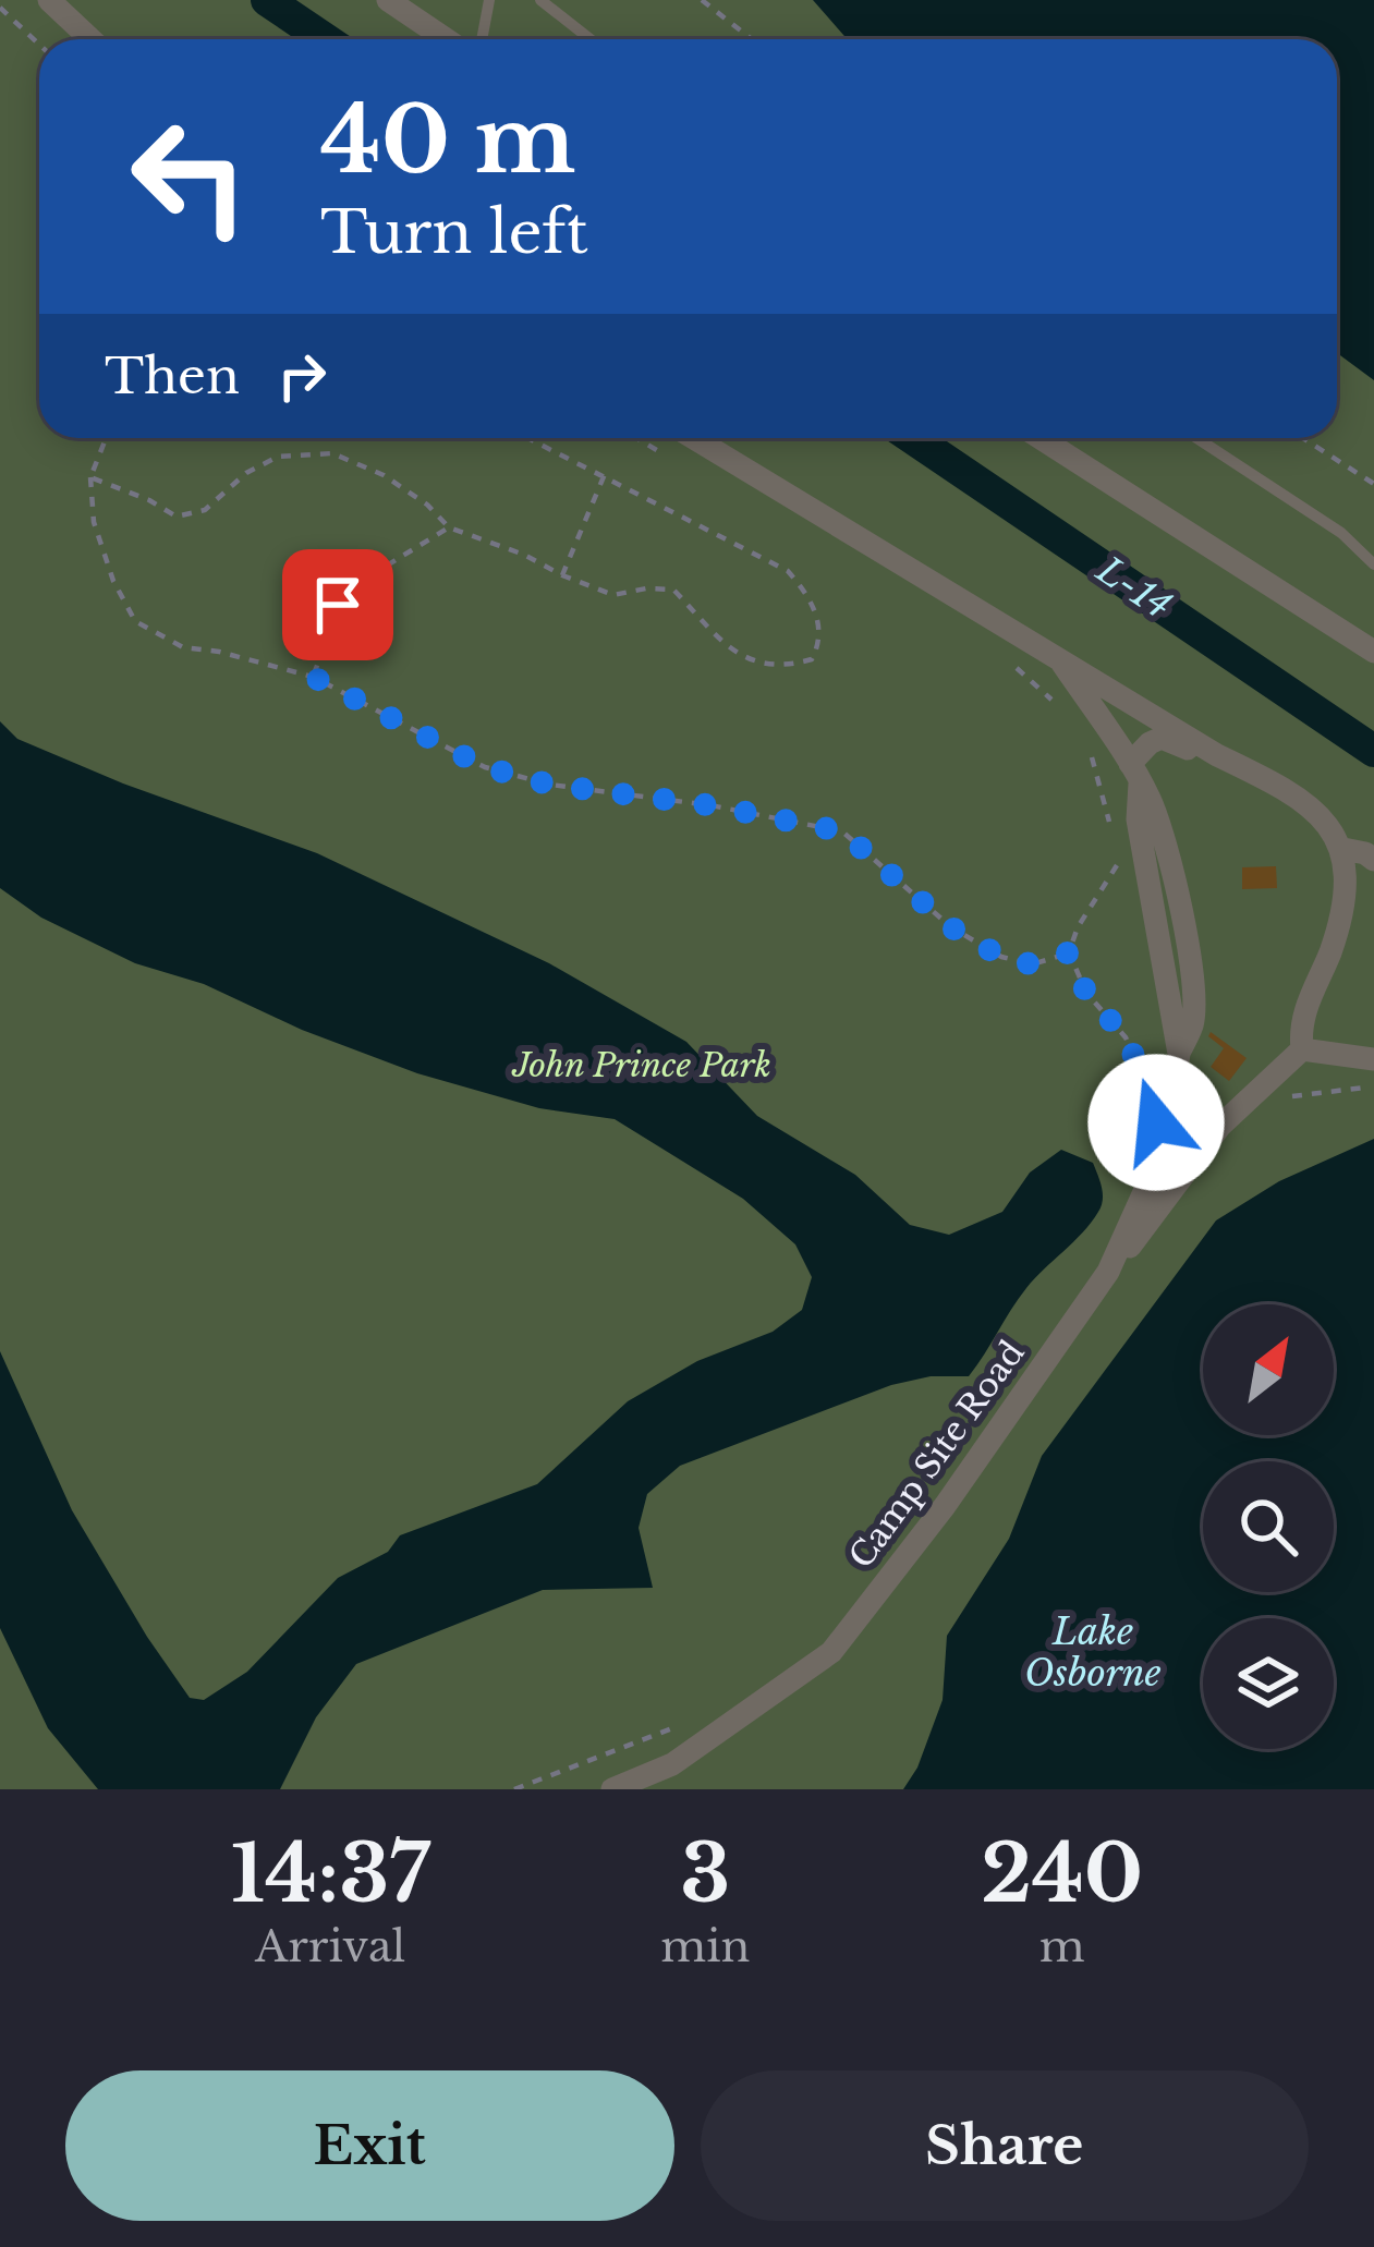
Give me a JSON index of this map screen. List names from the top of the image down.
{
  "streets": {
    "street": ["Camp Site Road"]
  },
  "water": ["L-14", "Lake Osborne"],
  "parks": ["John Prince Park"],
  "north": "top right",
  "page": {
    "turn": ["40 m", "Turn left"],
    "then": "Then",
    "eta": [
      "14:37",
      "Arrival",
      "3",
      "min",
      "240",
      "m"
    ],
    "buttons": ["Exit", "Share"]
  }
}
